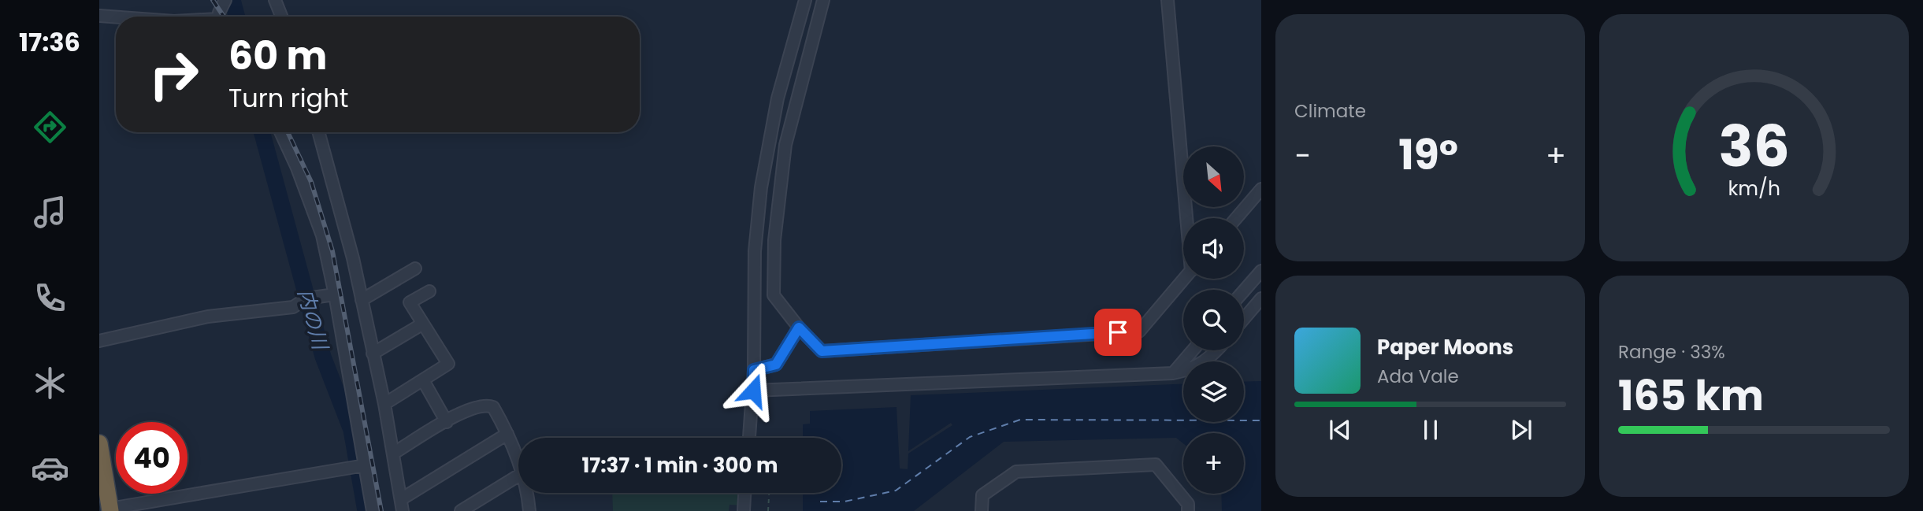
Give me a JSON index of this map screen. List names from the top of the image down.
{
  "water": ["内の川"],
  "north": "bottom right",
  "page": {
    "tabs": "17:36",
    "tile": [
      "Climate",
      ["Range · 33%", "165 km"]
    ],
    "turn": ["60 m", "Turn right"],
    "heat": ["−", "19°", "+"],
    "map_buttons": "+",
    "song": ["Paper Moons", "Ada Vale"],
    "limit": "40",
    "trip": "17:37 · 1 min · 300 m",
    "gauge": ["36", "km/h"]
  }
}
